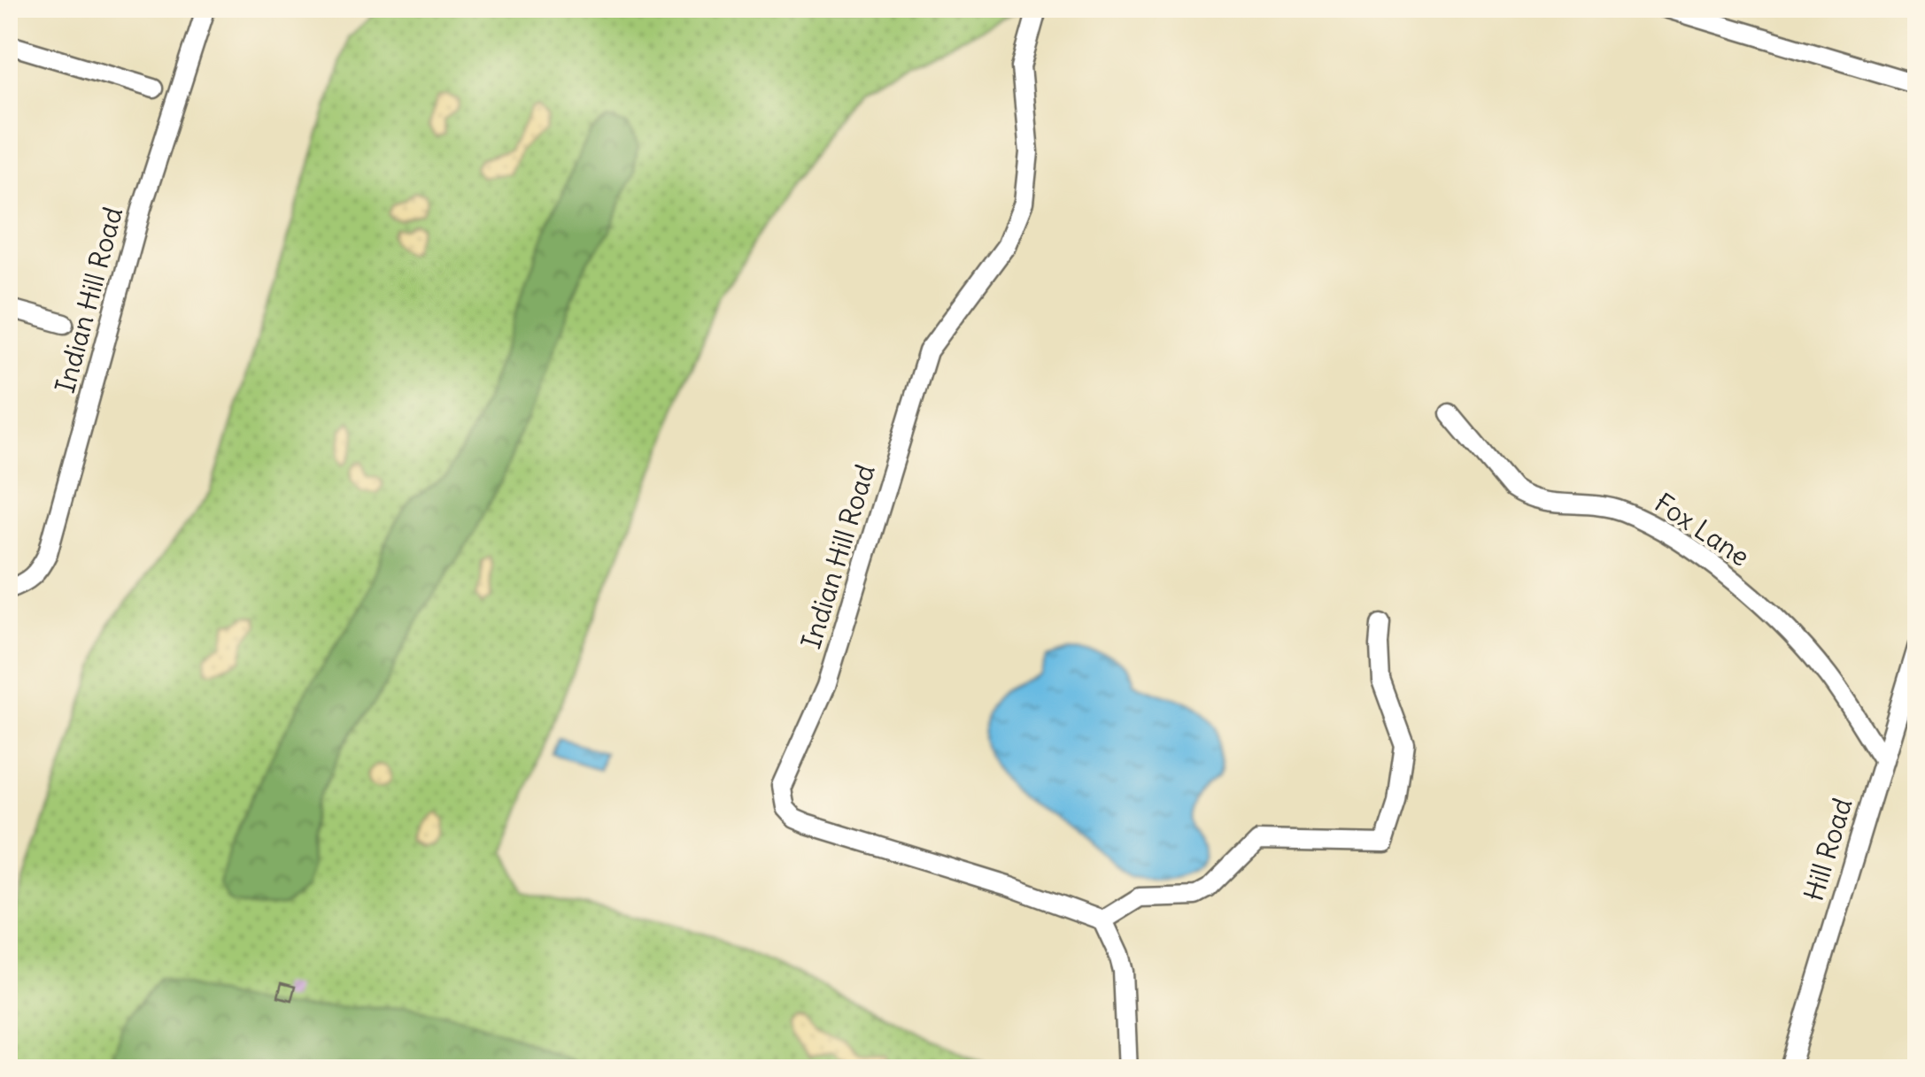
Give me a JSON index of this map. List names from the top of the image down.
{
  "streets": {
    "street": ["Indian Hill Road", "Fox Lane", "Hill Road"]
  },
  "crossings": [
    ["Fox Lane", "Hill Road"]
  ]
}
